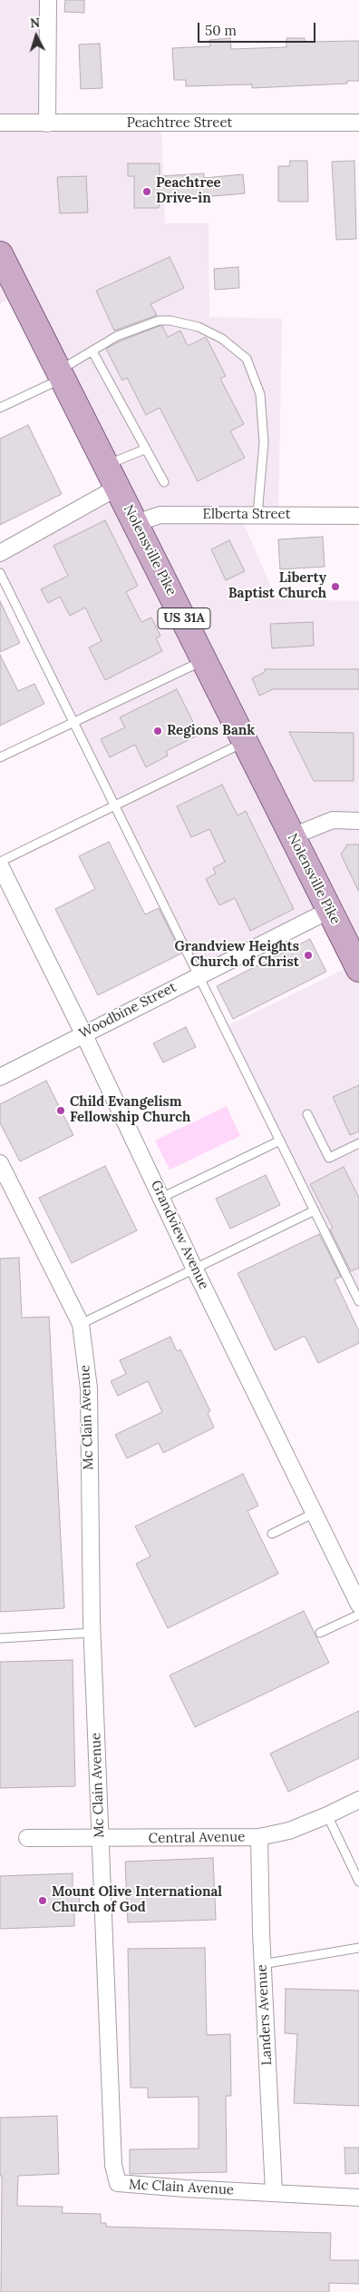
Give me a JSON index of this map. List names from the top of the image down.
{
  "streets": {
    "main road": ["Nolensville Pike", "US 31A"],
    "street": [
      "Peachtree Street",
      "Elberta Street",
      "Woodbine Street",
      "Grandview Avenue",
      "Mc Clain Avenue",
      "Central Avenue",
      "Landers Avenue"
    ]
  },
  "crossings": [
    ["Elberta Street", "Nolensville Pike"],
    ["Nolensville Pike", "Woodbine Street"],
    ["Woodbine Street", "Grandview Avenue"],
    ["Mc Clain Avenue", "Central Avenue"],
    ["Mc Clain Avenue", "Landers Avenue"],
    ["Central Avenue", "Landers Avenue"]
  ],
  "places": [
    "Peachtree Drive-in",
    "Liberty Baptist Church",
    "Regions Bank",
    "Grandview Heights Church of Christ",
    "Child Evangelism Fellowship Church",
    "Mount Olive International Church of God"
  ],
  "scale_bar": "50 m",
  "north": "top"
}
